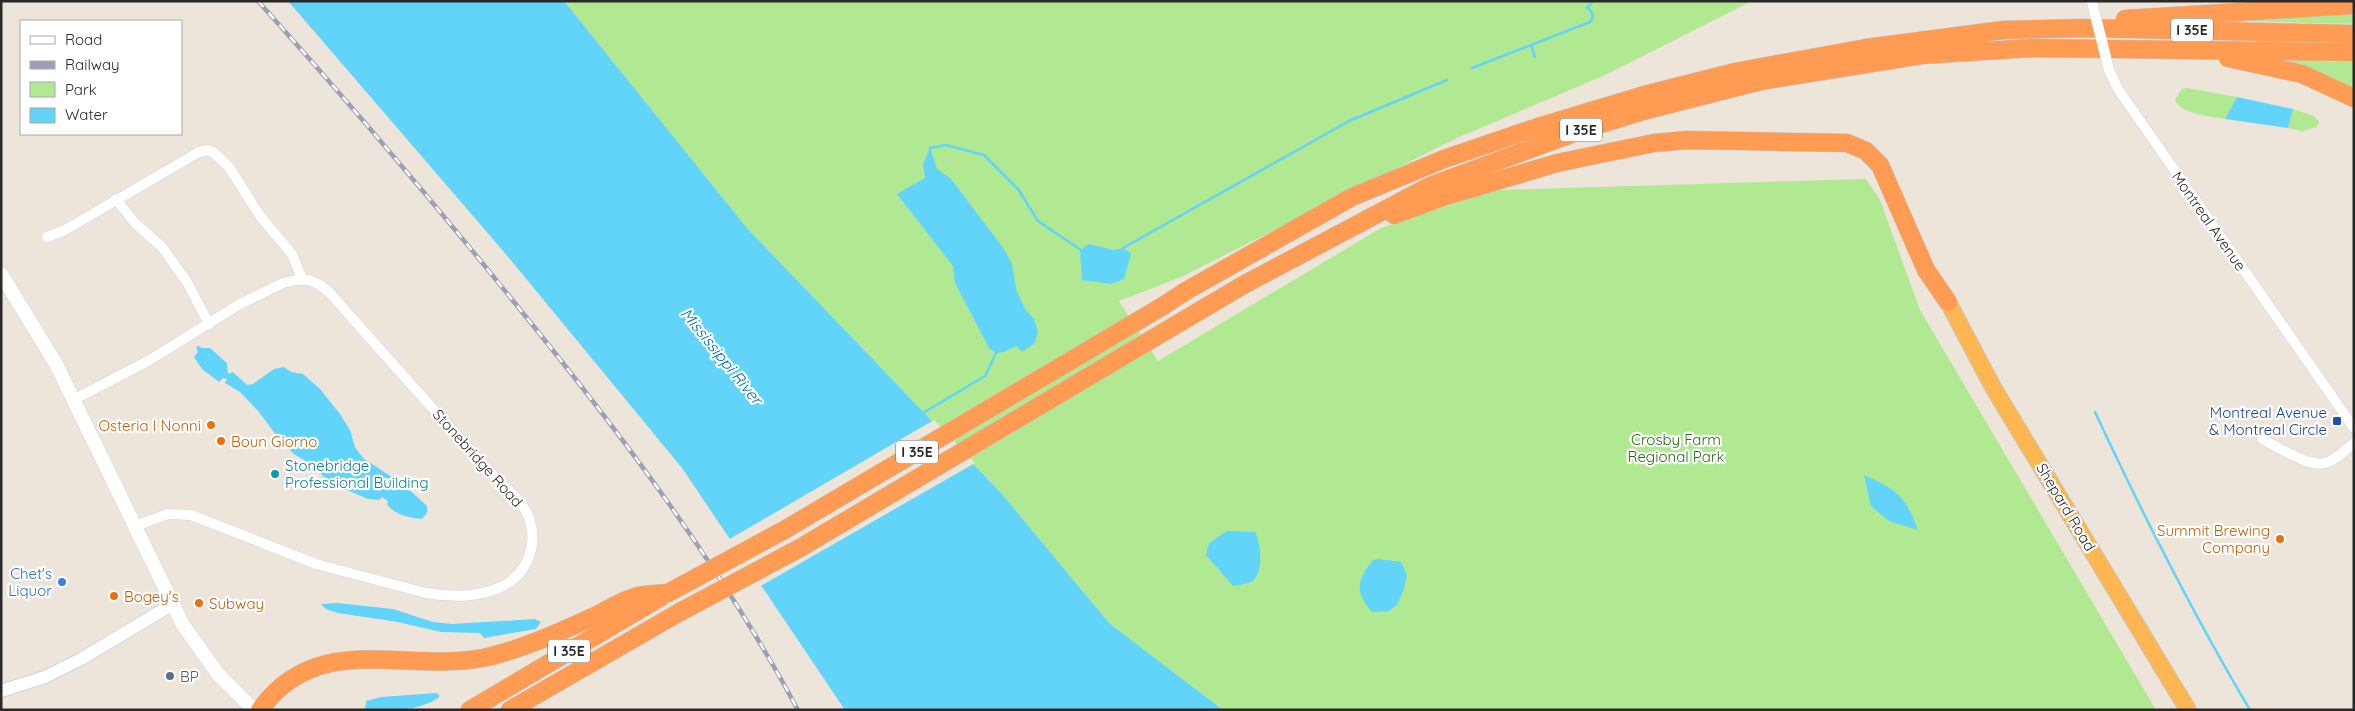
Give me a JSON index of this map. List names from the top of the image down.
{
  "streets": {
    "highway": ["I 35E", "Shepard Road"],
    "street": ["Montreal Avenue", "Stonebridge Road"]
  },
  "water": ["Mississippi River"],
  "parks": ["Crosby Farm Regional Park"],
  "places": {
    "transit": ["Montreal Avenue & Montreal Circle"],
    "other": [
      "Osteria I Nonni",
      "Boun Giorno",
      "Stonebridge Professional Building",
      "Summit Brewing Company",
      "Chet's Liquor",
      "Bogey's",
      "Subway",
      "BP"
    ]
  },
  "legend": [
    "Road",
    "Railway",
    "Park",
    "Water"
  ]
}
